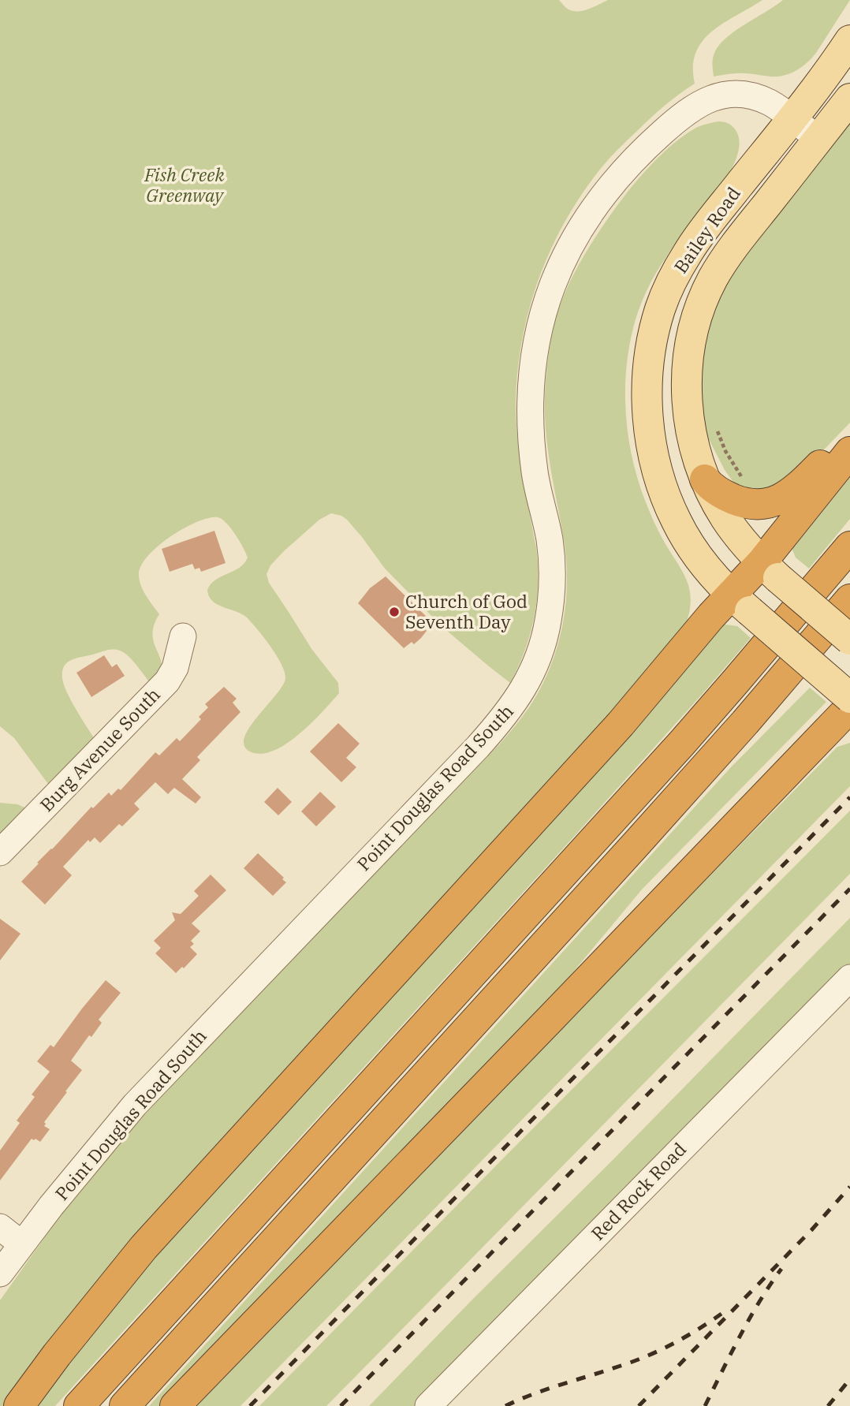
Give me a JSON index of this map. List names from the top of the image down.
{
  "streets": {
    "main road": ["Bailey Road"],
    "street": ["Burg Avenue South", "Point Douglas Road South", "Red Rock Road"]
  },
  "crossings": [
    ["Bailey Road", "Point Douglas Road South"]
  ],
  "parks": ["Fish Creek Greenway"],
  "places": ["Church of God Seventh Day"]
}
